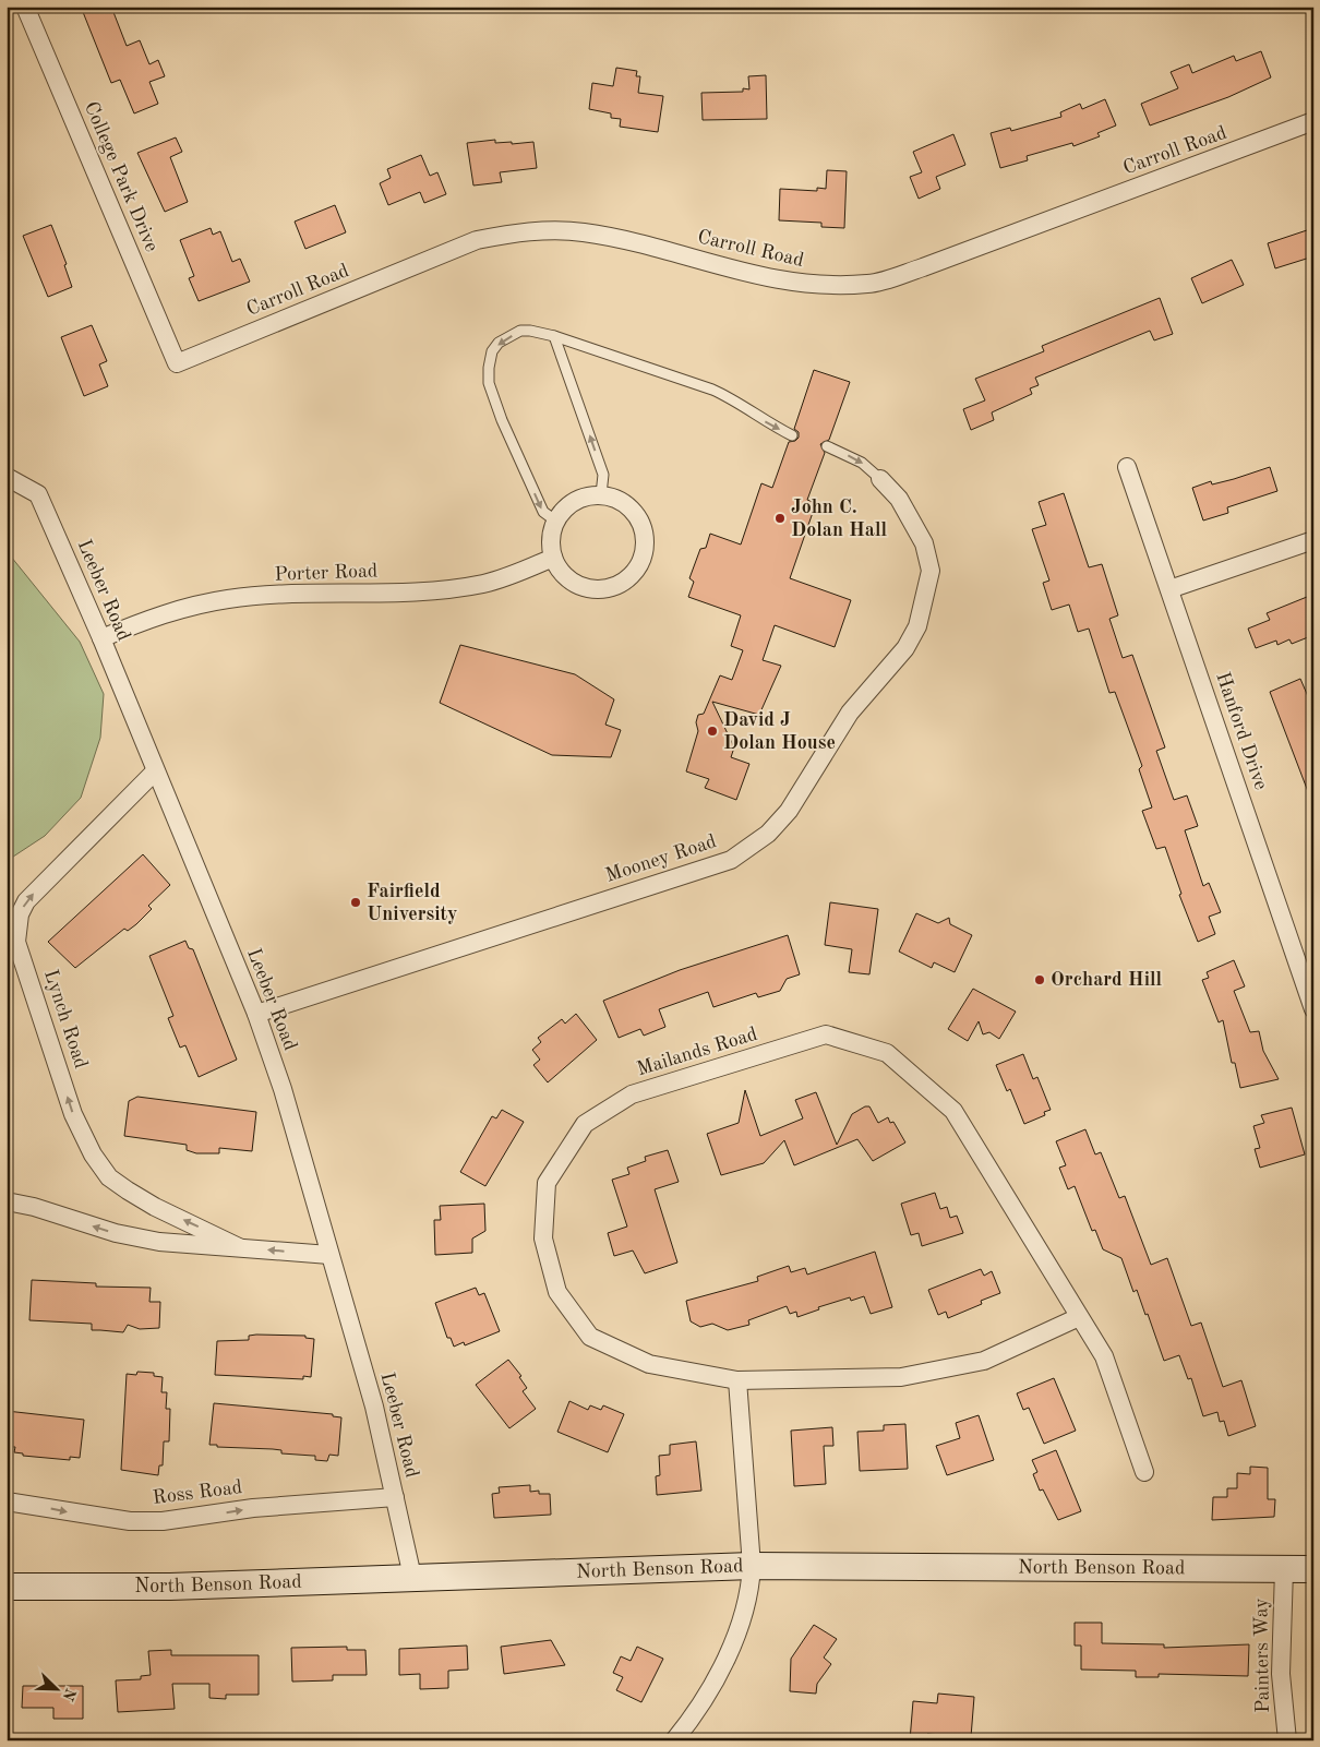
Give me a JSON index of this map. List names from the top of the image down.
{
  "streets": {
    "main road": ["North Benson Road"],
    "street": [
      "Carroll Road",
      "College Park Drive",
      "Porter Road",
      "Leeber Road",
      "Hanford Drive",
      "Mooney Road",
      "Lynch Road",
      "Mailands Road",
      "Ross Road",
      "Painters Way"
    ]
  },
  "crossings": [
    ["Carroll Road", "College Park Drive"],
    ["Porter Road", "Leeber Road"],
    ["Leeber Road", "Mooney Road"],
    ["Leeber Road", "Lynch Road"],
    ["Leeber Road", "Ross Road"],
    ["Leeber Road", "North Benson Road"],
    ["North Benson Road", "Painters Way"]
  ],
  "one_way": ["Ross Road"],
  "places": [
    "John C. Dolan Hall",
    "David J Dolan House",
    "Fairfield University",
    "Orchard Hill"
  ],
  "north": "bottom right"
}
